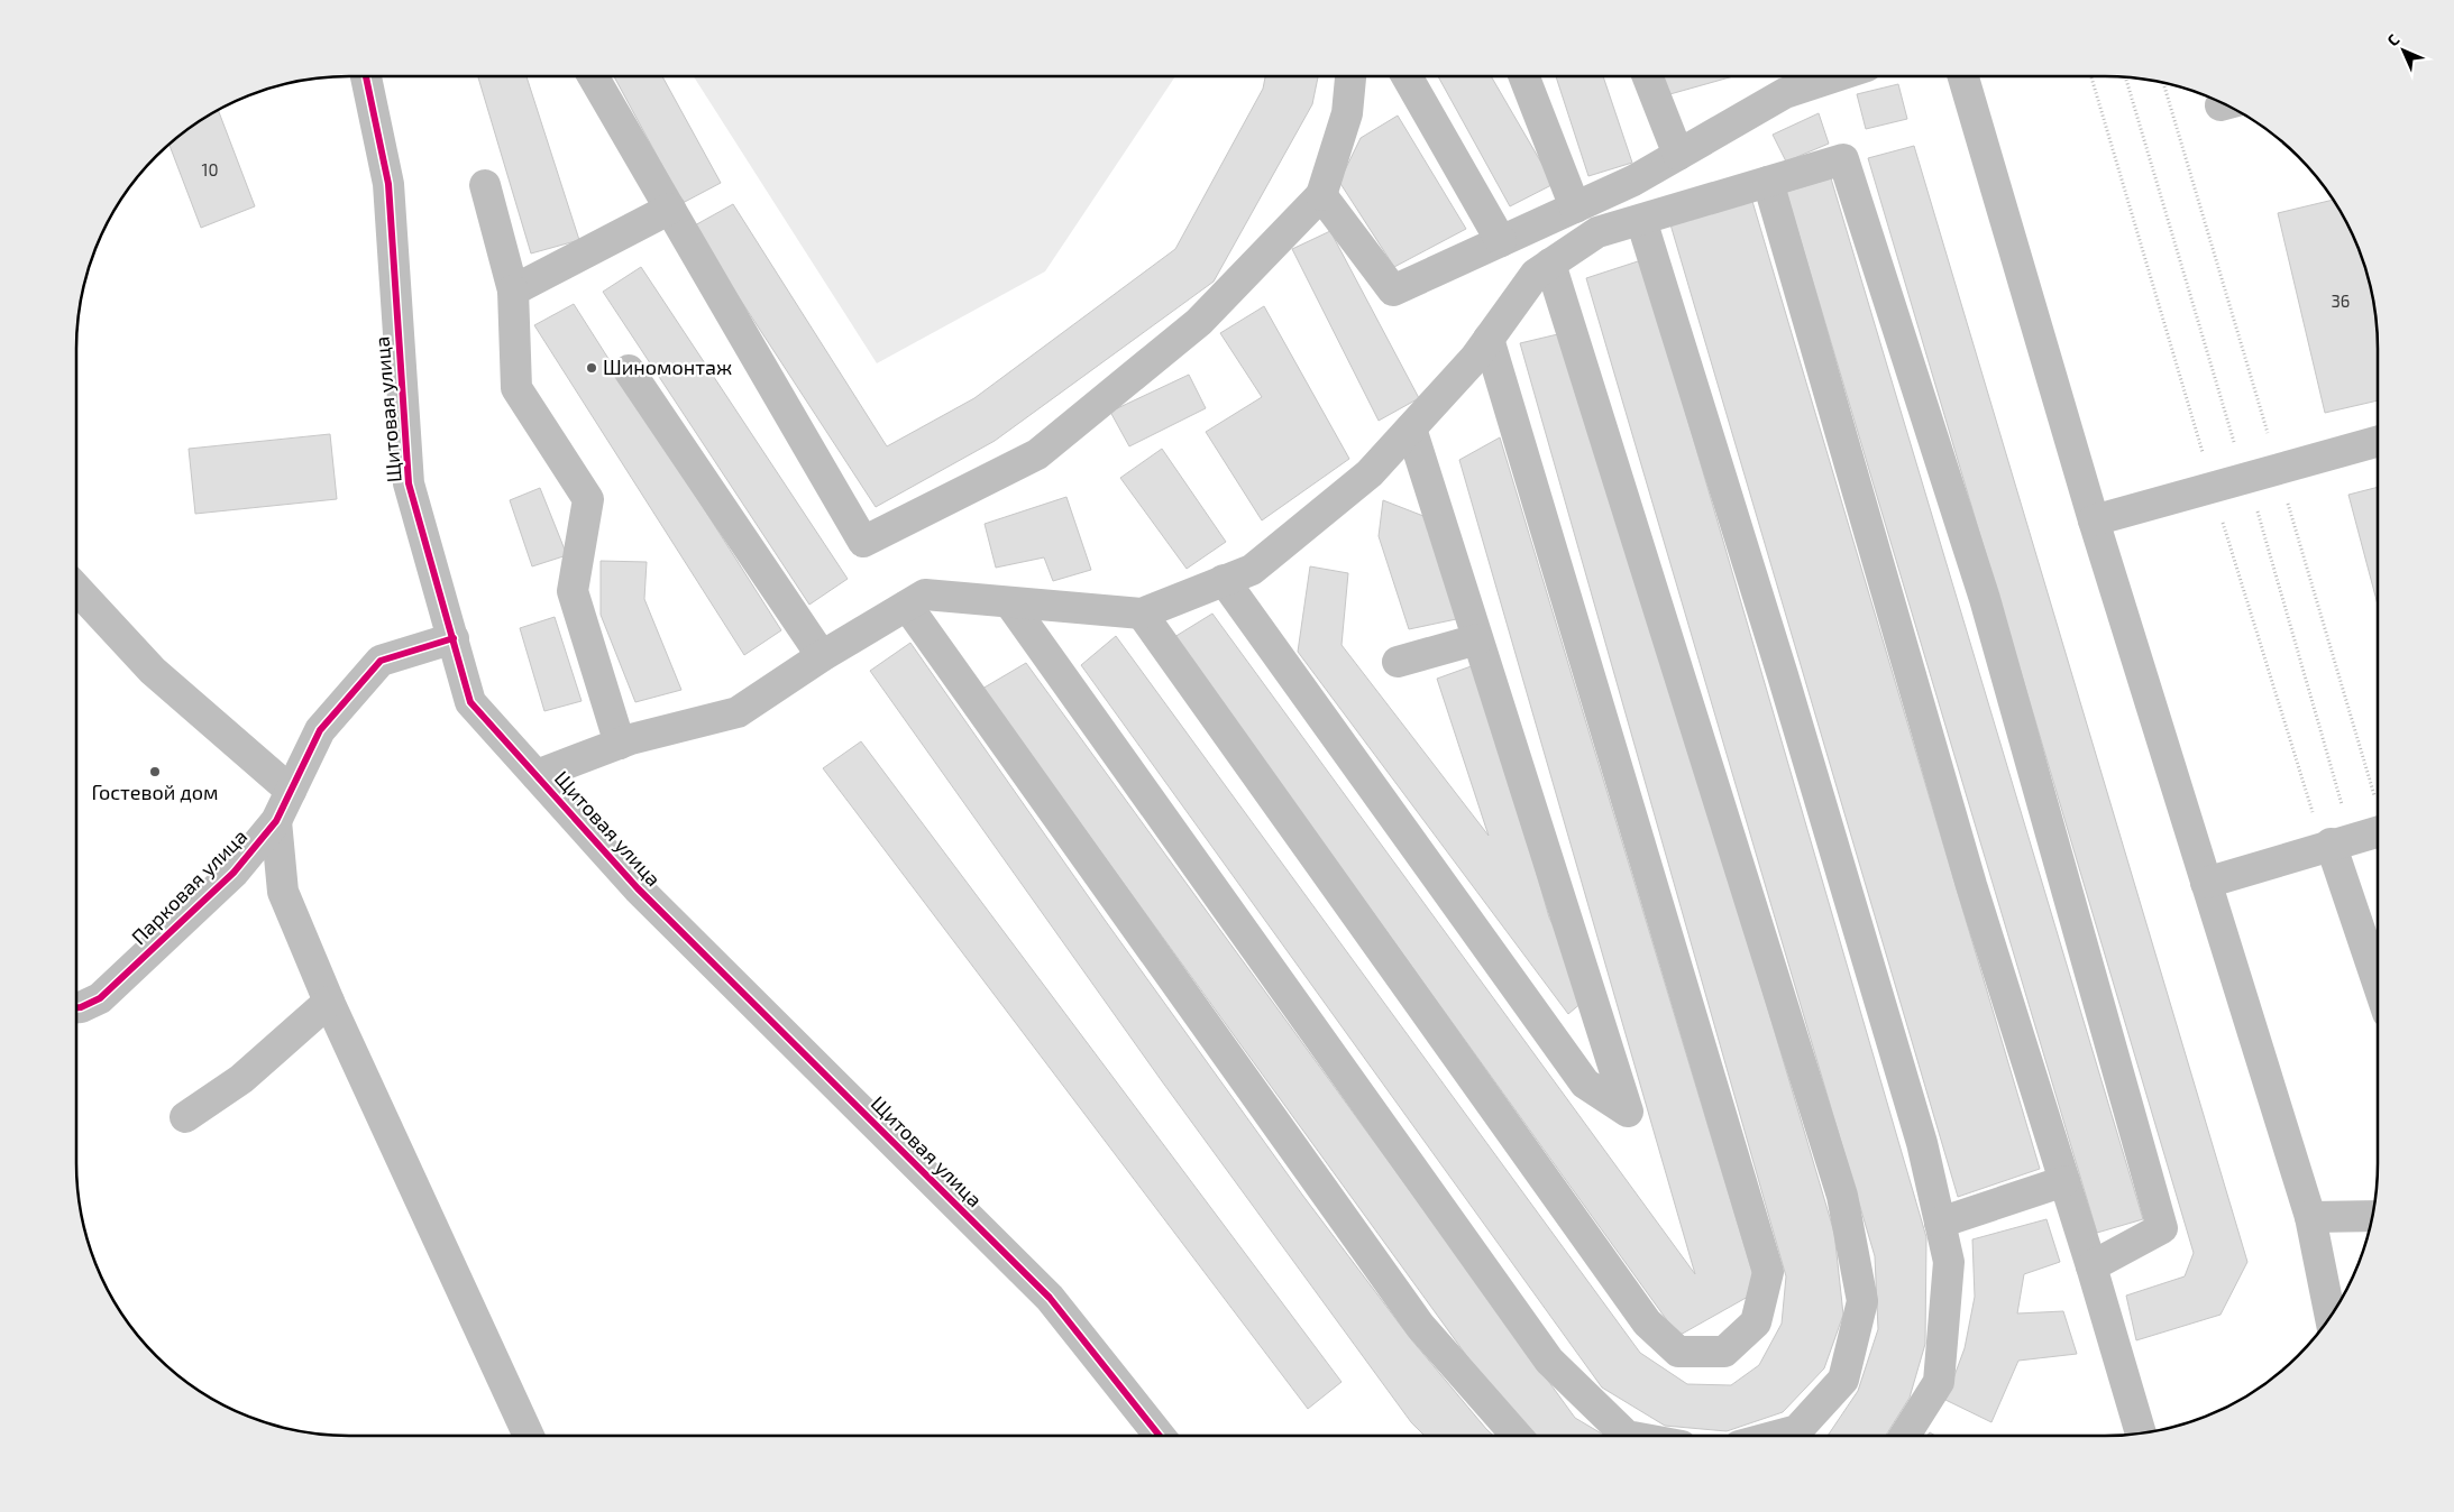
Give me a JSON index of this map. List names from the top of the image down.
{
  "streets": {
    "street": ["Щитовая улица", "Парковая улица"]
  },
  "crossings": [
    ["Щитовая улица", "Парковая улица"]
  ],
  "places": ["Шиномонтаж", "Гостевой дом"],
  "house_numbers": ["10", "36"],
  "north": "top left"
}
